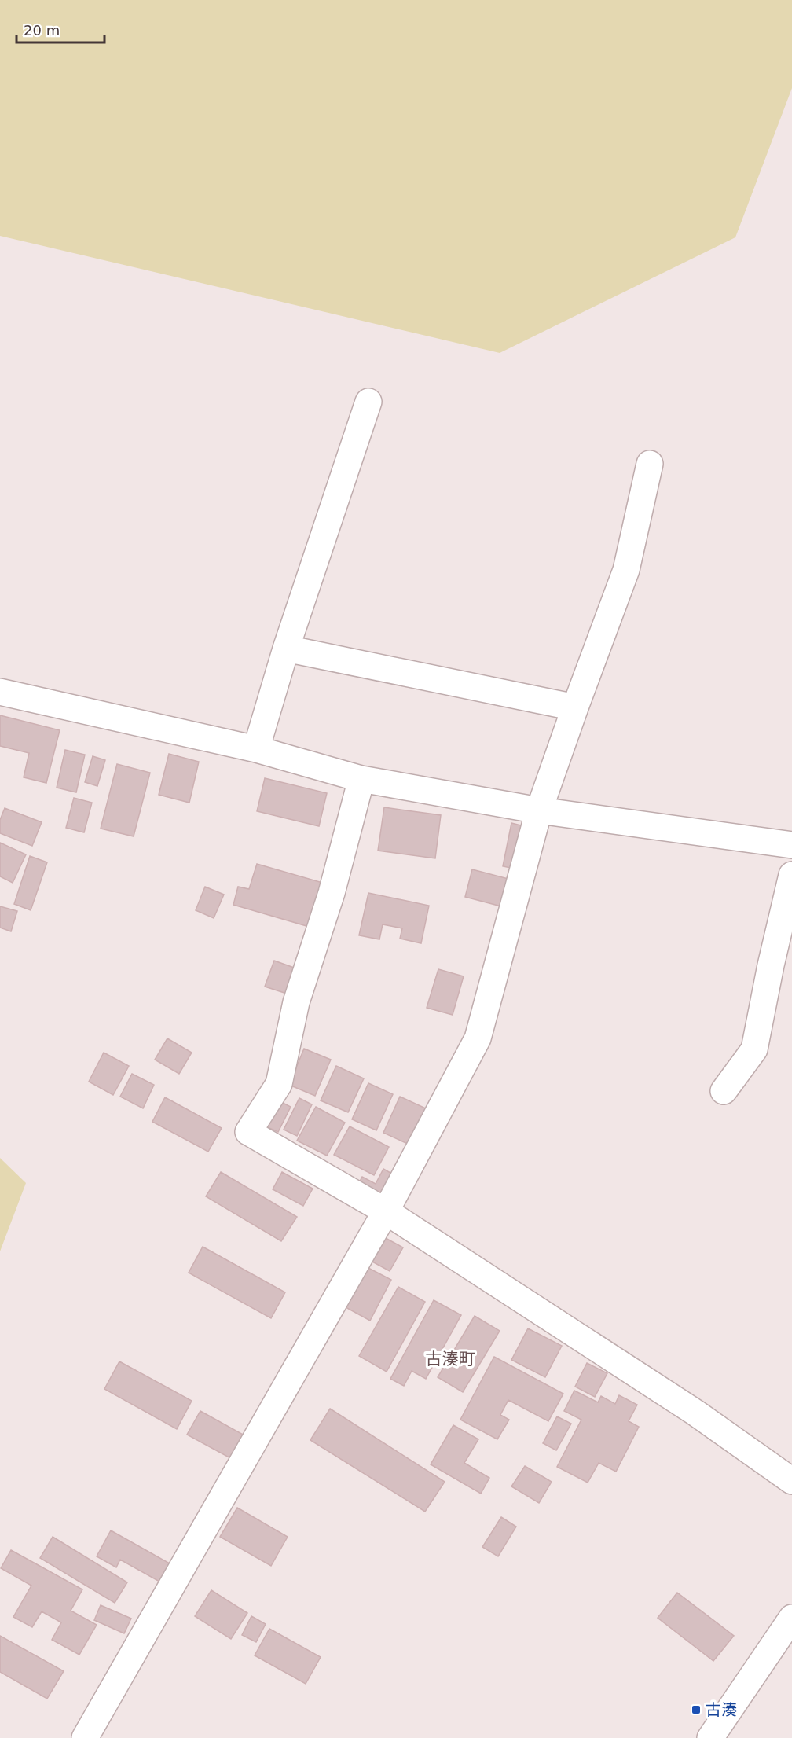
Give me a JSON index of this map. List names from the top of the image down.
{
  "districts": ["古湊町"],
  "places": {
    "transit": ["古湊"]
  },
  "scale_bar": "20 m"
}
